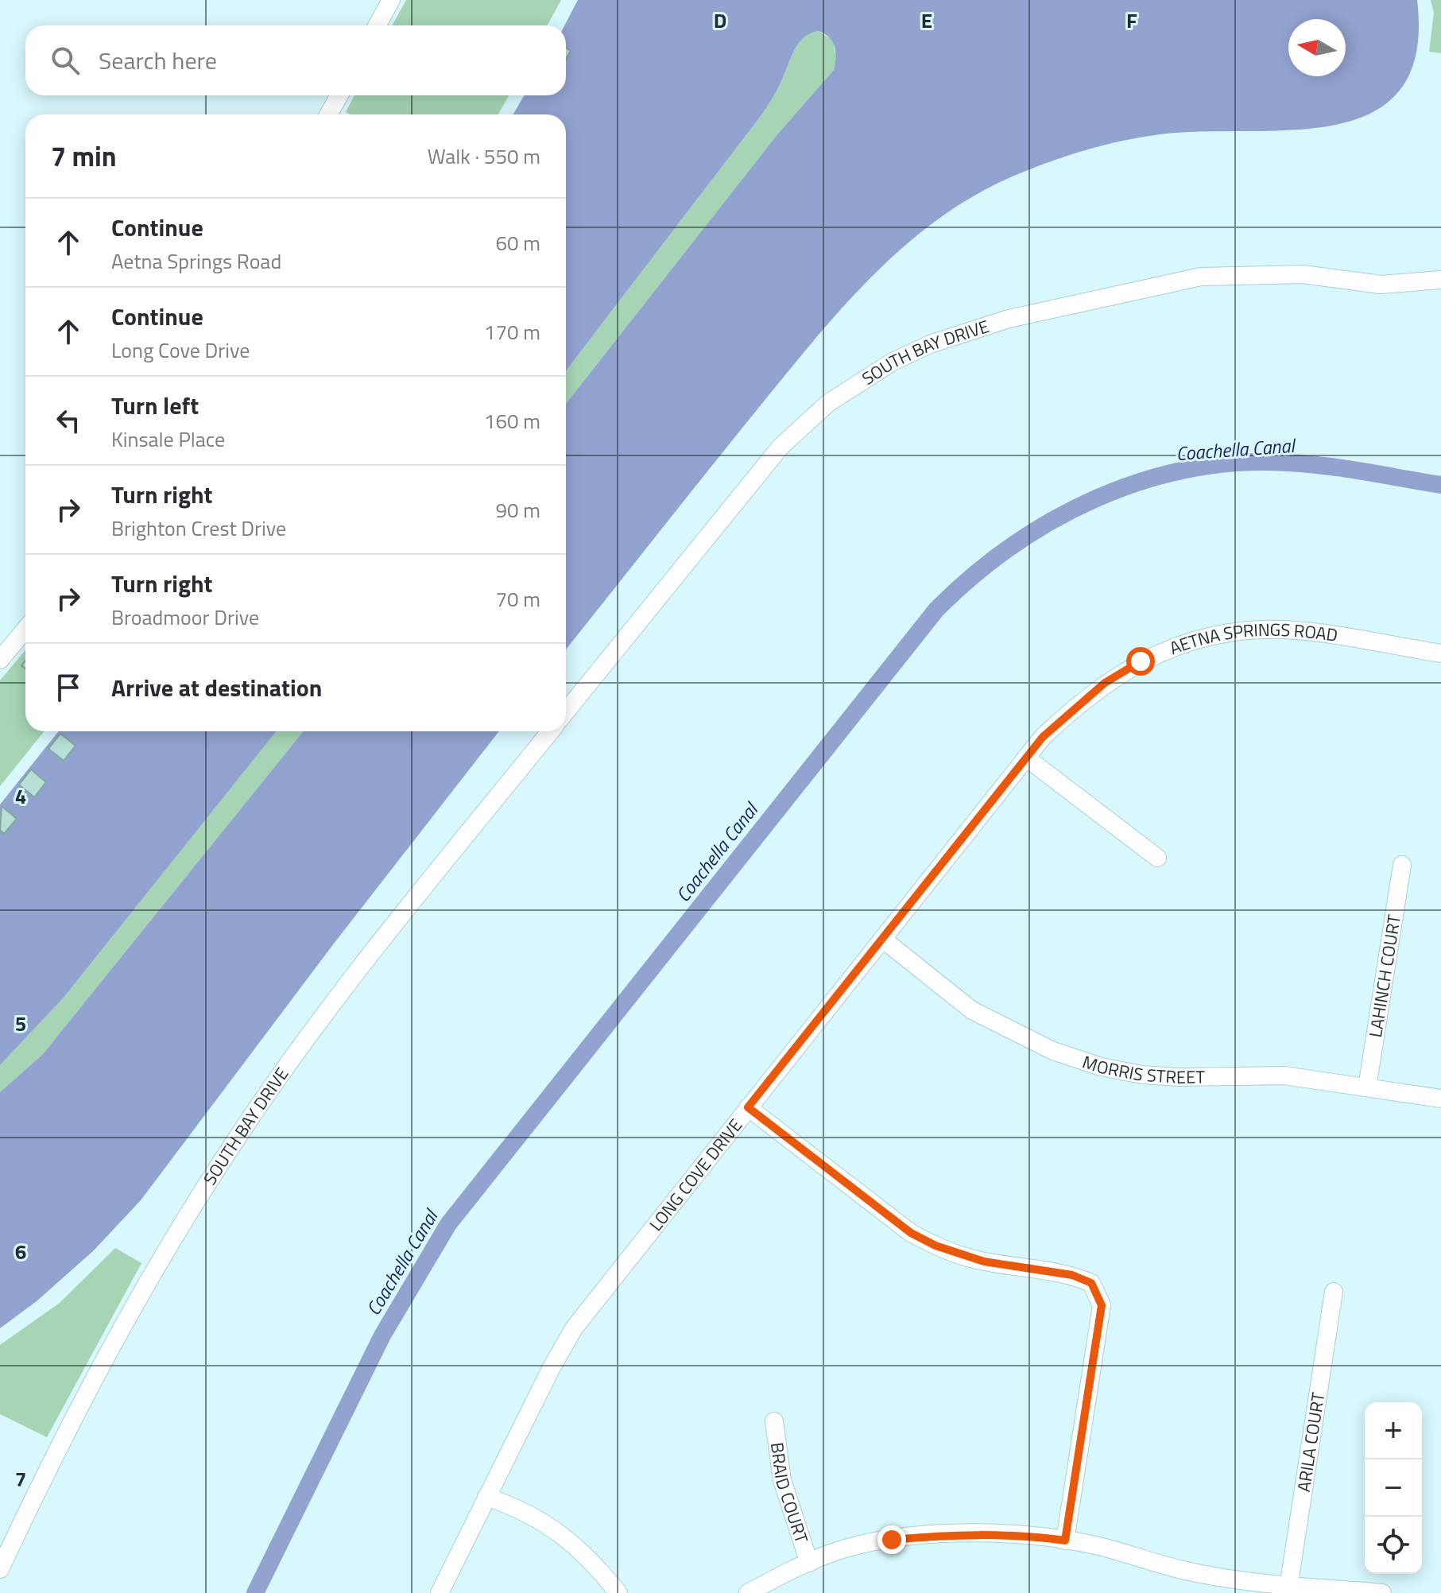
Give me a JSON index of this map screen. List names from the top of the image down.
{
  "streets": {
    "street": [
      "SOUTH BAY DRIVE",
      "AETNA SPRINGS ROAD",
      "LAHINCH COURT",
      "MORRIS STREET",
      "LONG COVE DRIVE",
      "ARILA COURT",
      "BRAID COURT"
    ]
  },
  "crossings": [
    ["AETNA SPRINGS ROAD", "LONG COVE DRIVE"],
    ["LAHINCH COURT", "MORRIS STREET"],
    ["MORRIS STREET", "LONG COVE DRIVE"]
  ],
  "water": ["Coachella Canal"],
  "north": "left",
  "page": {
    "search": "Search here",
    "heading": ["7 min", "Walk · 550 m"],
    "list": [
      ["Continue", "Aetna Springs Road", "60 m"],
      ["Continue", "Long Cove Drive", "170 m"],
      ["Turn left", "Kinsale Place", "160 m"],
      ["Turn right", "Brighton Crest Drive", "90 m"],
      ["Turn right", "Broadmoor Drive", "70 m"],
      "Arrive at destination"
    ],
    "map_buttons": ["+", "−"]
  },
  "grid": {
    "columns": ["D", "E", "F"],
    "rows": [
      "4",
      "5",
      "6",
      "7"
    ]
  }
}
